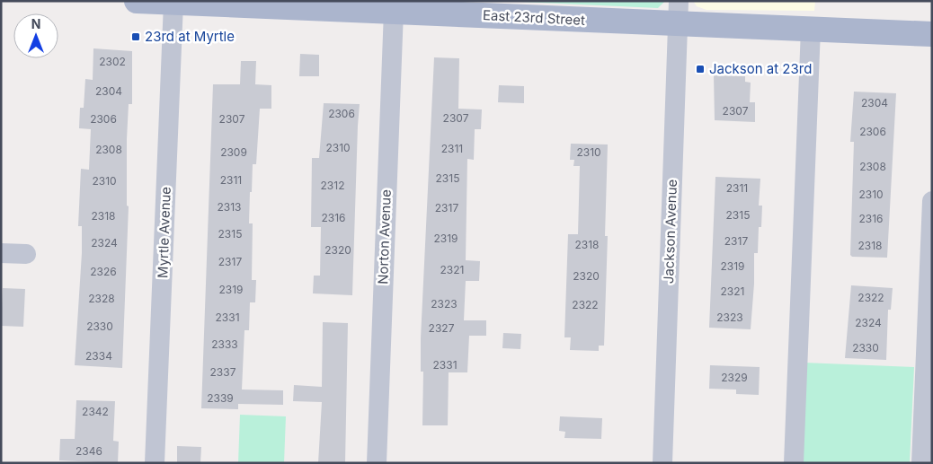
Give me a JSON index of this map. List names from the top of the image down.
{
  "streets": {
    "main road": ["East 23rd Street"],
    "street": ["Jackson Avenue", "Myrtle Avenue", "Norton Avenue"]
  },
  "crossings": [
    ["East 23rd Street", "Jackson Avenue"],
    ["East 23rd Street", "Myrtle Avenue"],
    ["East 23rd Street", "Norton Avenue"]
  ],
  "places": {
    "transit": ["23rd at Myrtle", "Jackson at 23rd"]
  },
  "house_numbers": [
    "2302",
    "2304",
    "2304",
    "2307",
    "2306",
    "2307",
    "2306",
    "2307",
    "2306",
    "2310",
    "2311",
    "2308",
    "2309",
    "2310",
    "2308",
    "2315",
    "2311",
    "2310",
    "2312",
    "2311",
    "2310",
    "2313",
    "2317",
    "2315",
    "2318",
    "2316",
    "2316",
    "2315",
    "2319",
    "2317",
    "2324",
    "2318",
    "2318",
    "2320",
    "2317",
    "2319",
    "2321",
    "2326",
    "2320",
    "2319",
    "2321",
    "2322",
    "2328",
    "2323",
    "2322",
    "2331",
    "2323",
    "2324",
    "2330",
    "2327",
    "2333",
    "2330",
    "2334",
    "2331",
    "2337",
    "2329",
    "2339",
    "2342",
    "2346"
  ],
  "north": "top"
}
